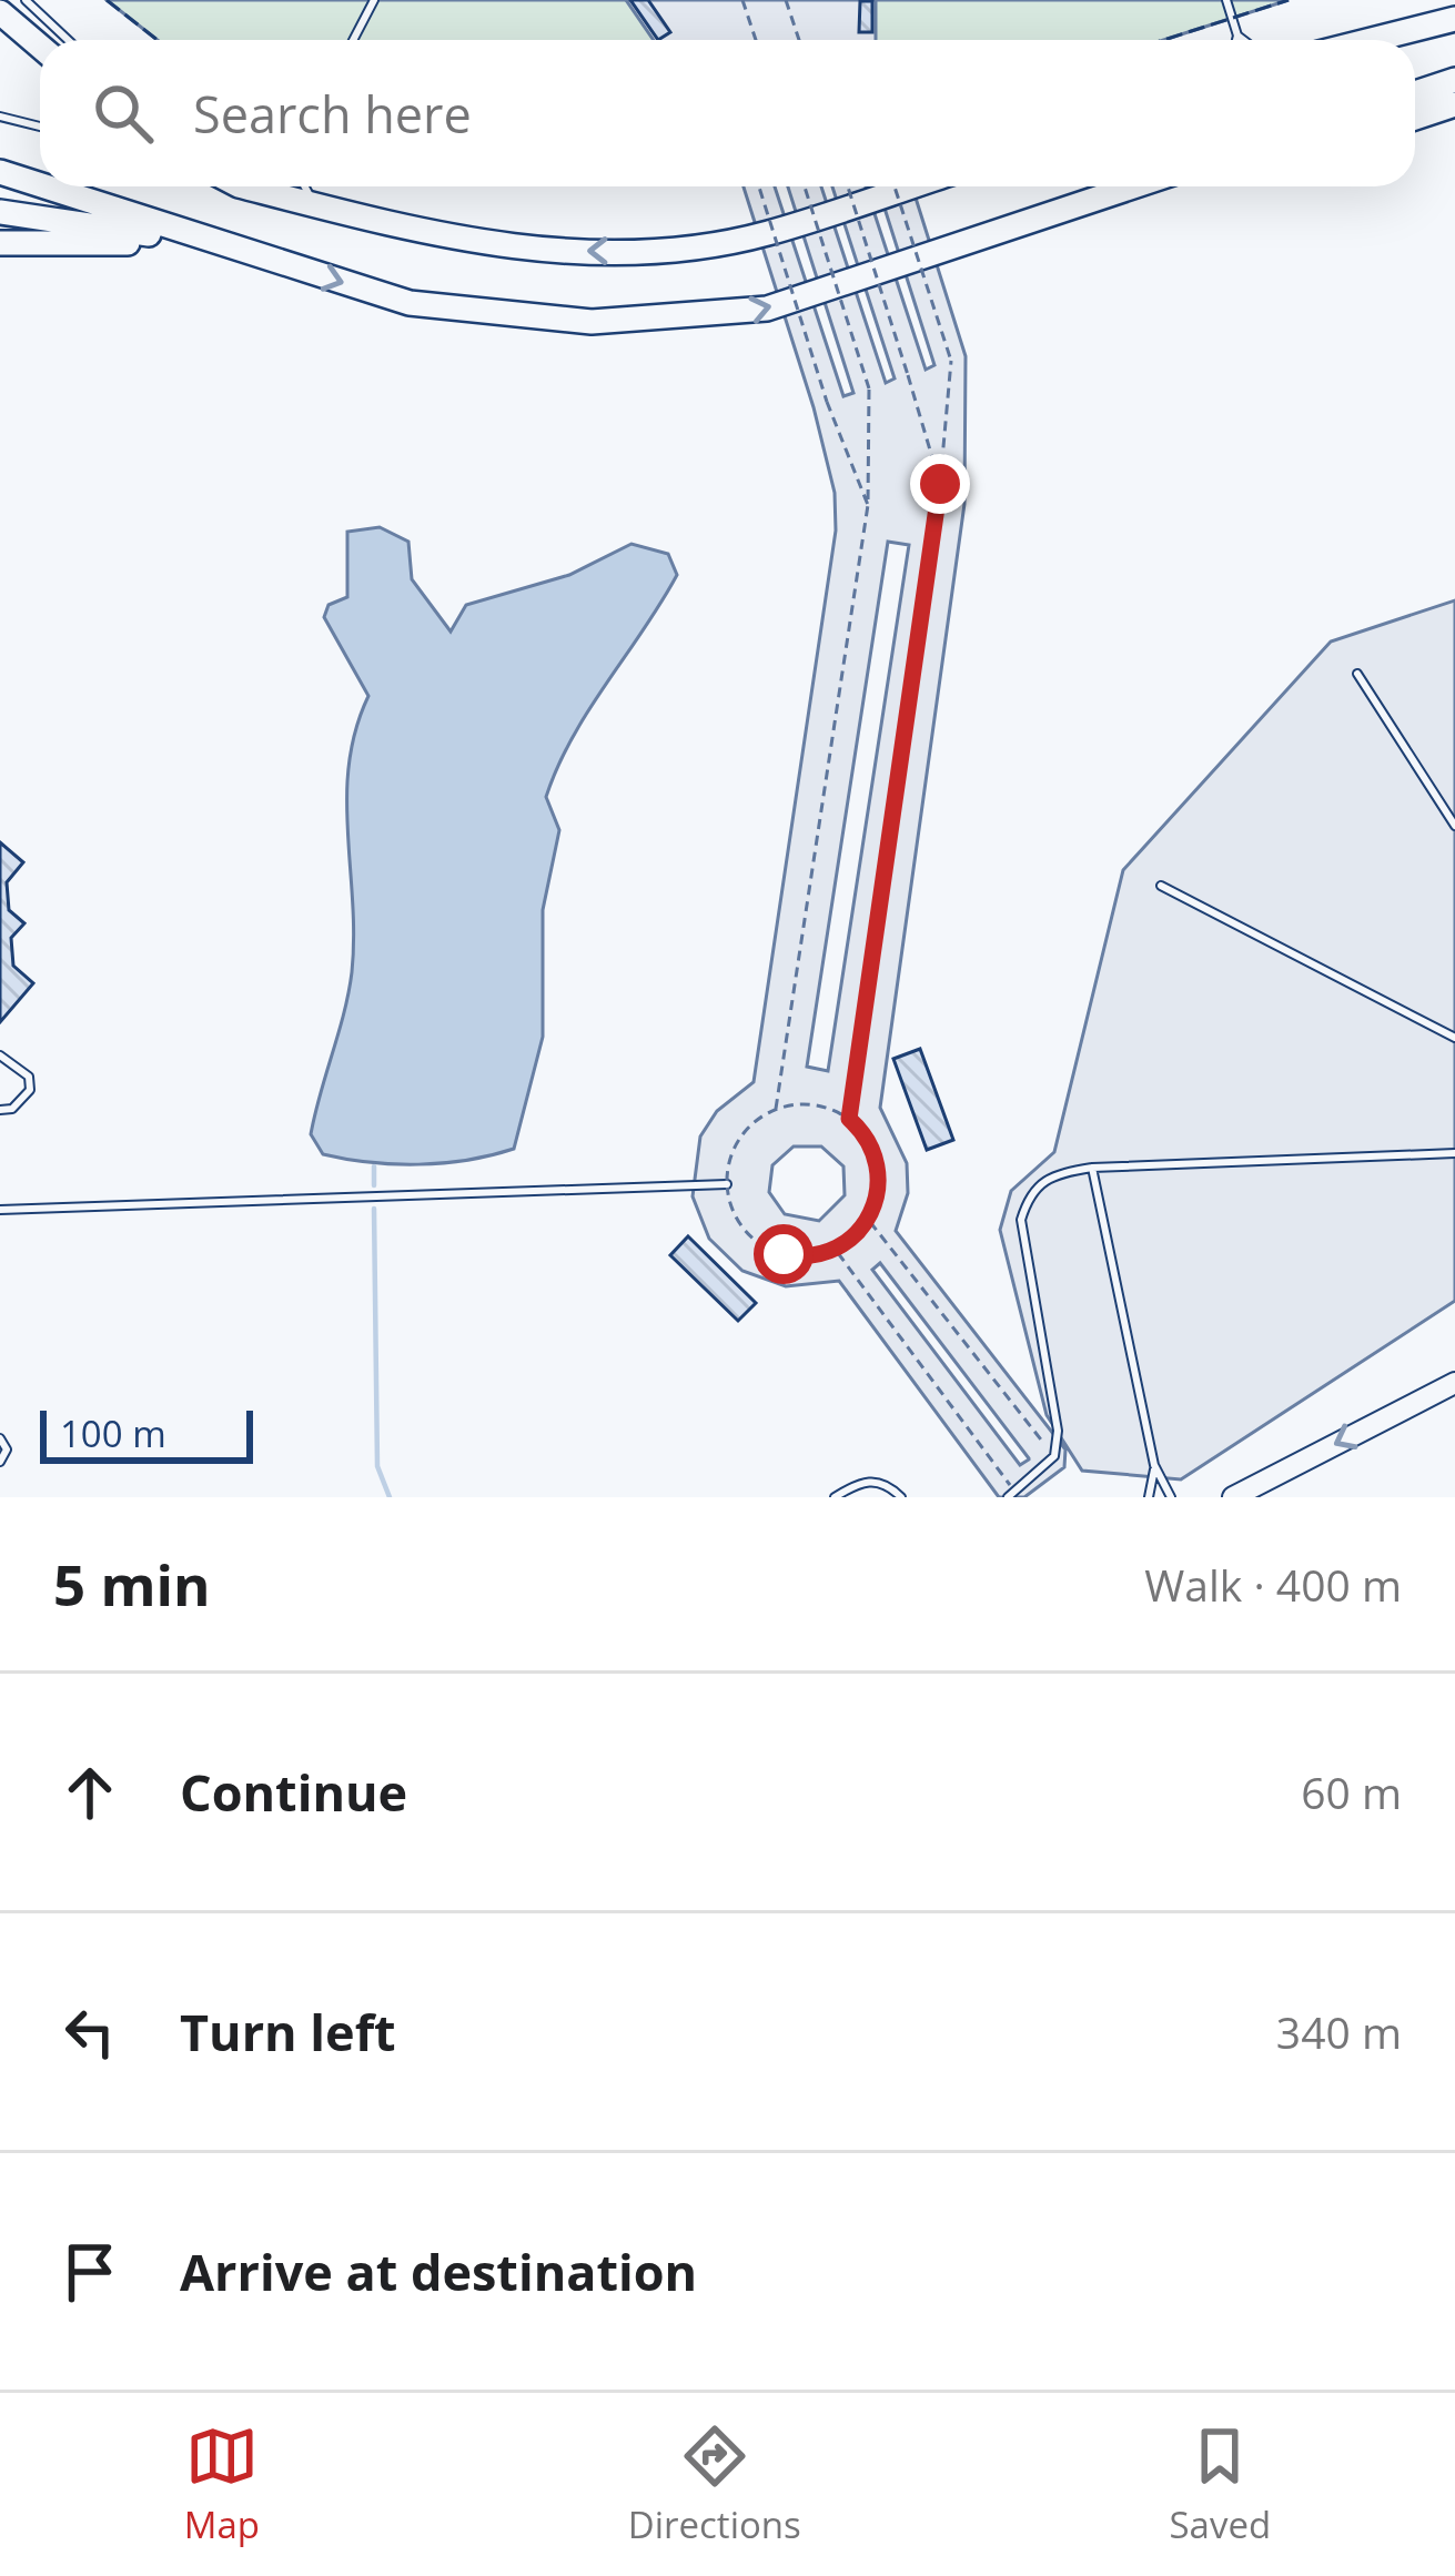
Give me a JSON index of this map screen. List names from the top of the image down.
{
  "scale_bar": "100 m",
  "page": {
    "search": "Search here",
    "scale": "100 m",
    "heading": ["5 min", "Walk · 400 m"],
    "list": [
      ["Continue", "60 m"],
      ["Turn left", "340 m"],
      "Arrive at destination"
    ],
    "nav": ["Map", "Directions", "Saved"]
  }
}
